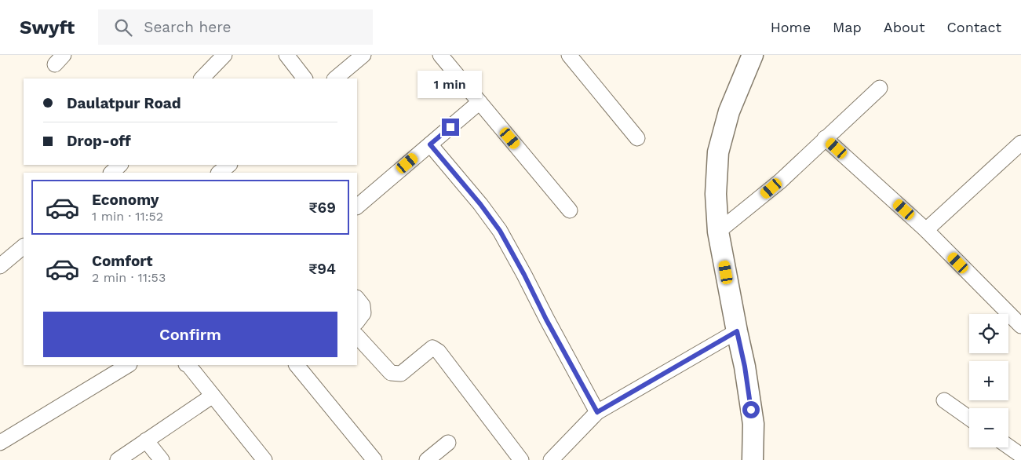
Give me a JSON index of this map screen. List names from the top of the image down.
{
  "page": {
    "header": "Swyft",
    "search": "Search here",
    "nav": [
      "Home",
      "Map",
      "About",
      "Contact"
    ],
    "bubble": "1 min",
    "banner": ["Daulatpur Road", "Drop-off"],
    "list": [
      {
        "name": "Economy",
        "note": "1 min · 11:52",
        "value": "₹69"
      },
      {
        "name": "Comfort",
        "note": "2 min · 11:53",
        "value": "₹94"
      }
    ],
    "buttons": "Confirm",
    "map_buttons": ["+", "−"]
  }
}
